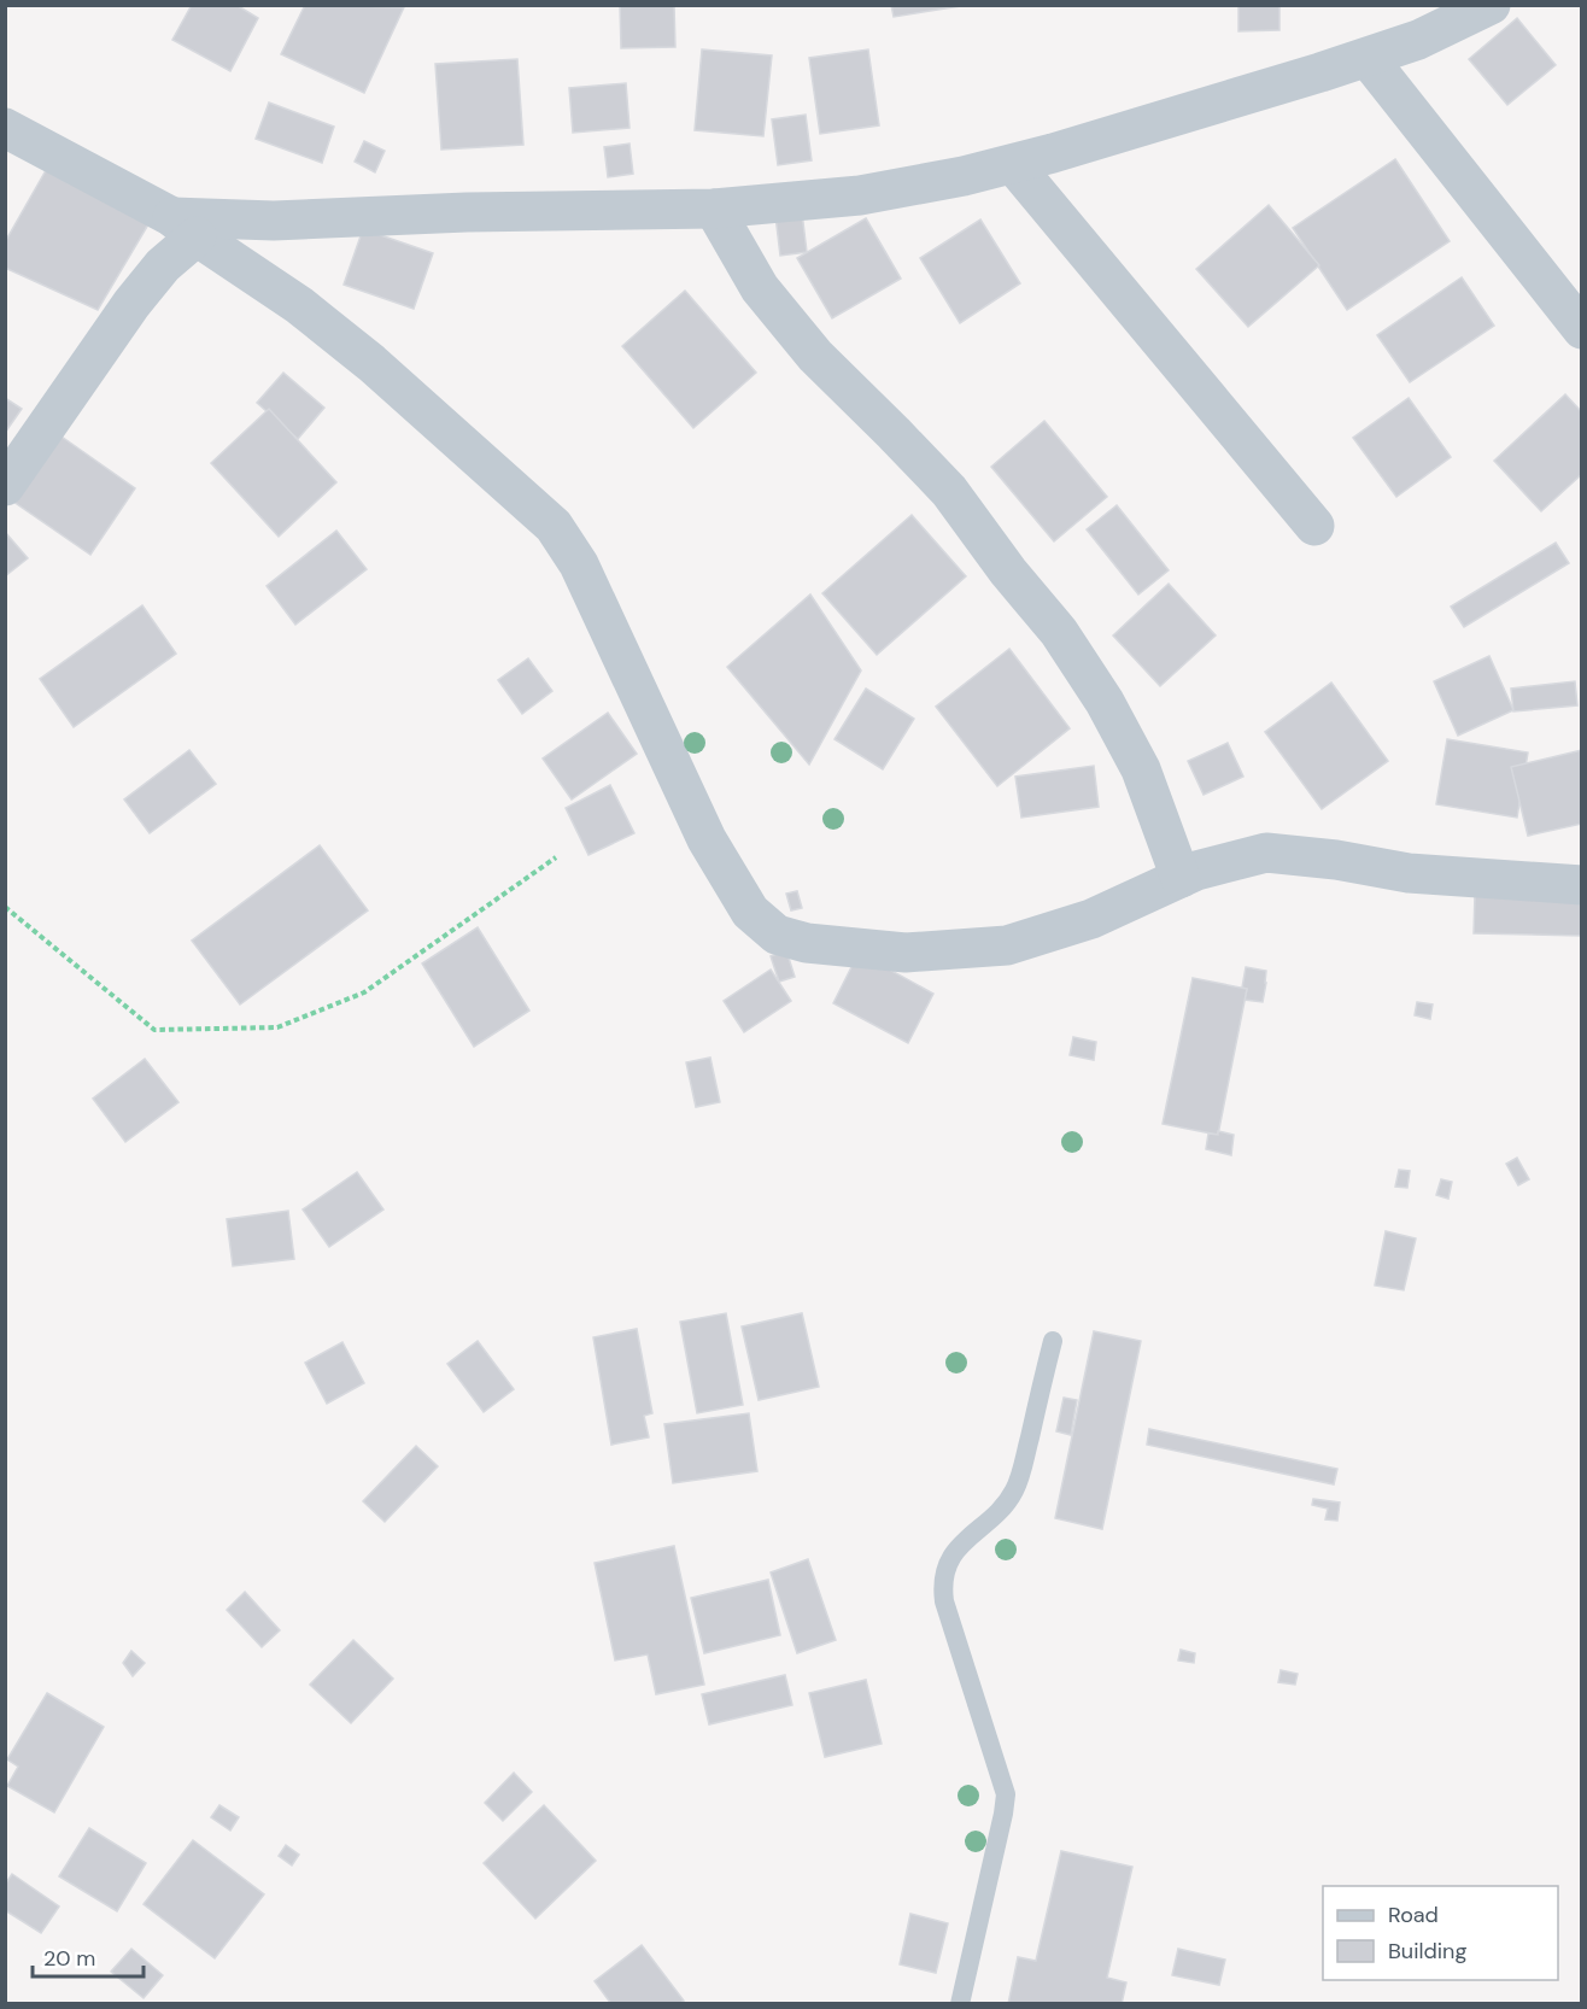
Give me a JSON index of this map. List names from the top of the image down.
{
  "legend": ["Road", "Building"],
  "scale_bar": "20 m"
}
